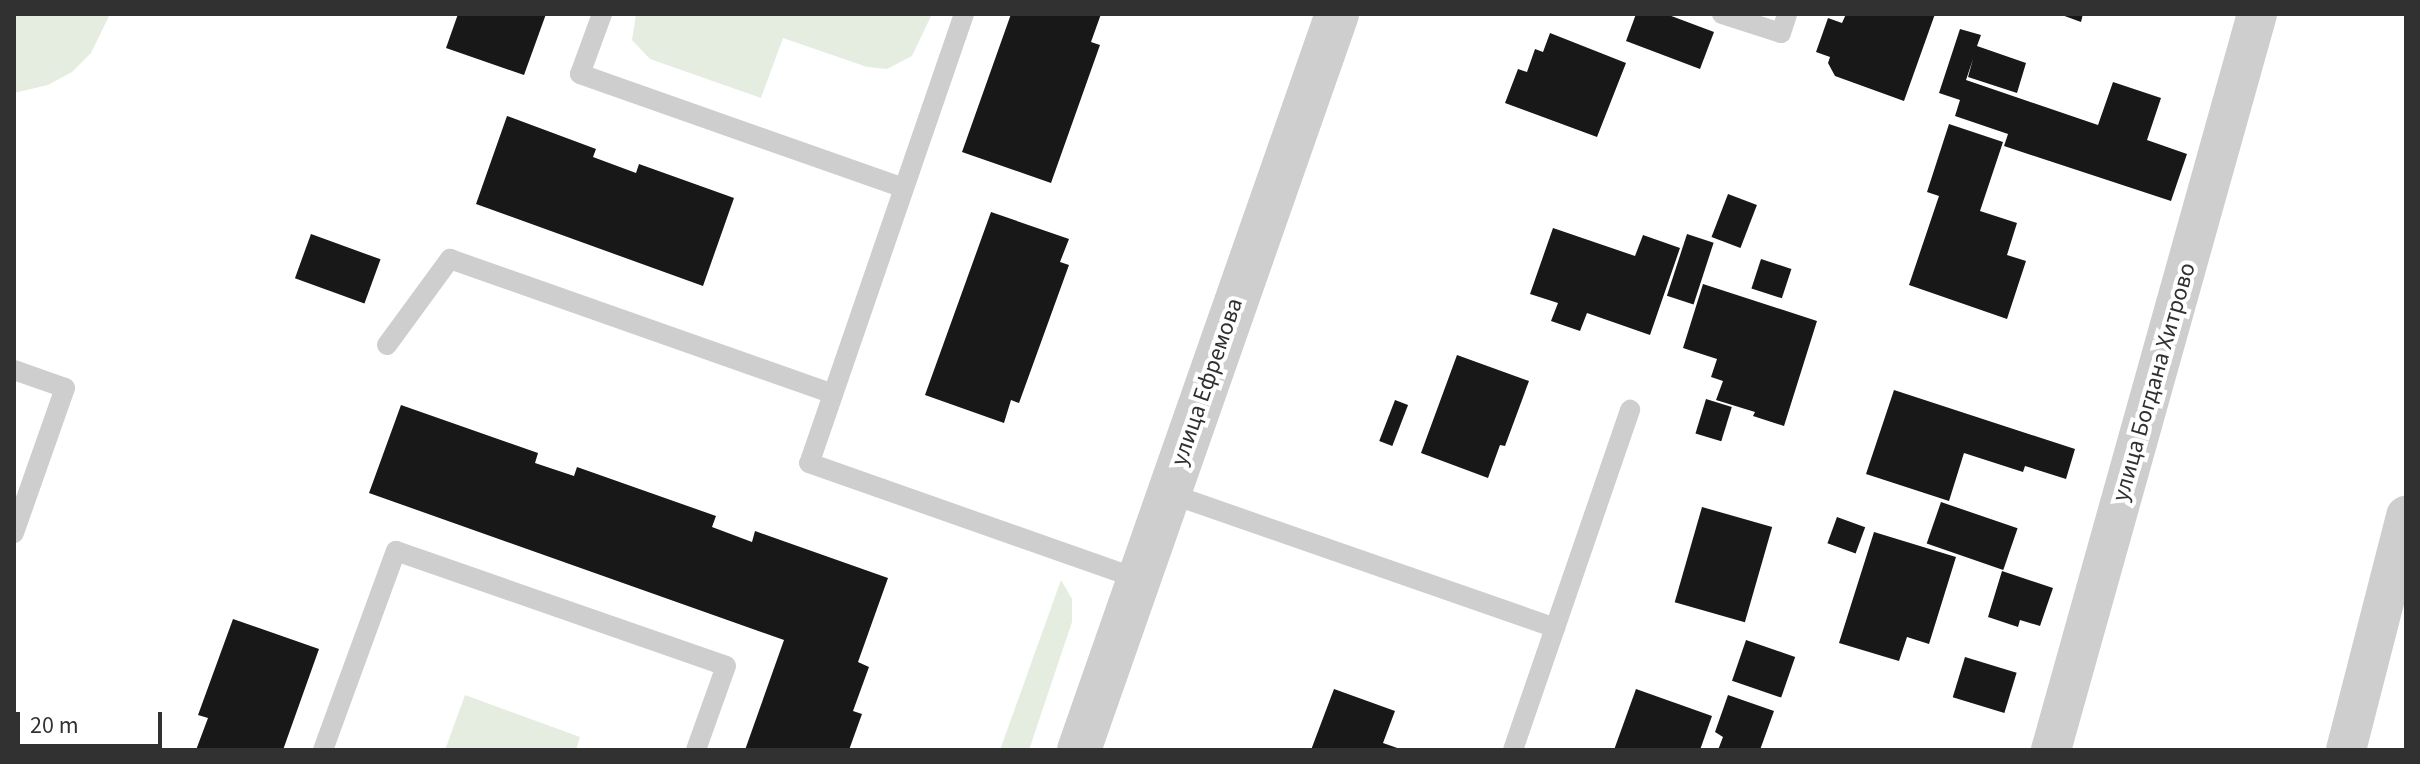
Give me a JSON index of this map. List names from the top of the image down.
{
  "streets": {
    "street": ["улица Ефремова", "улица Богдана Хитрово"]
  },
  "scale_bar": "20 m"
}
